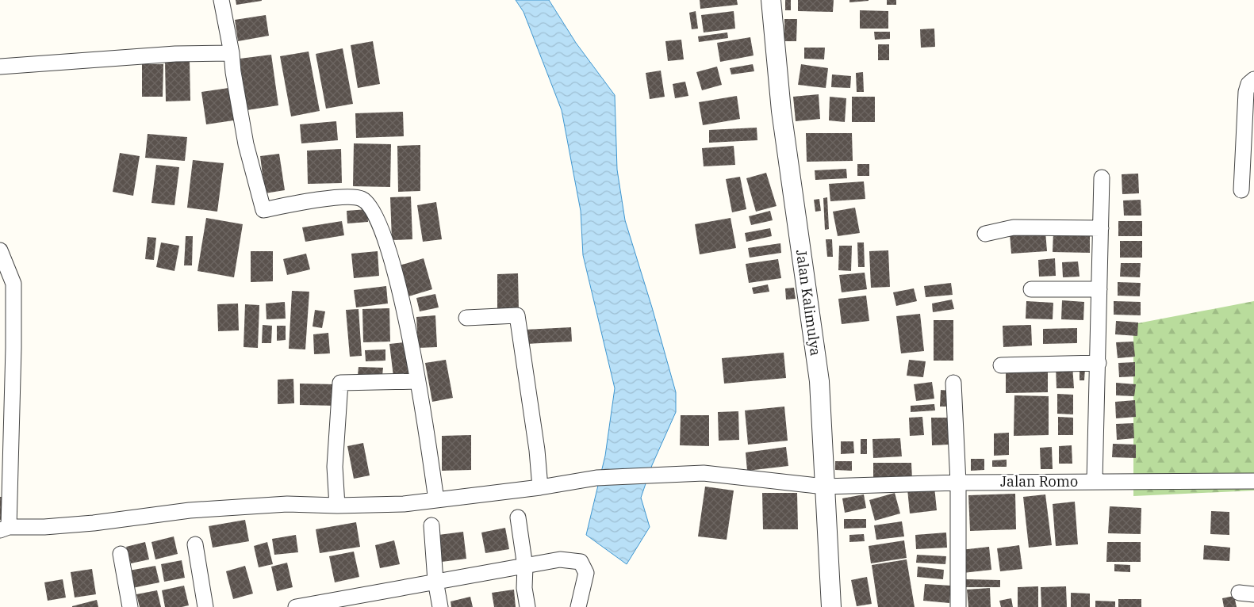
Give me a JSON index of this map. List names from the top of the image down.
{
  "streets": {
    "street": ["Jalan Kalimulya", "Jalan Romo"]
  },
  "crossings": [
    ["Jalan Kalimulya", "Jalan Romo"]
  ]
}
